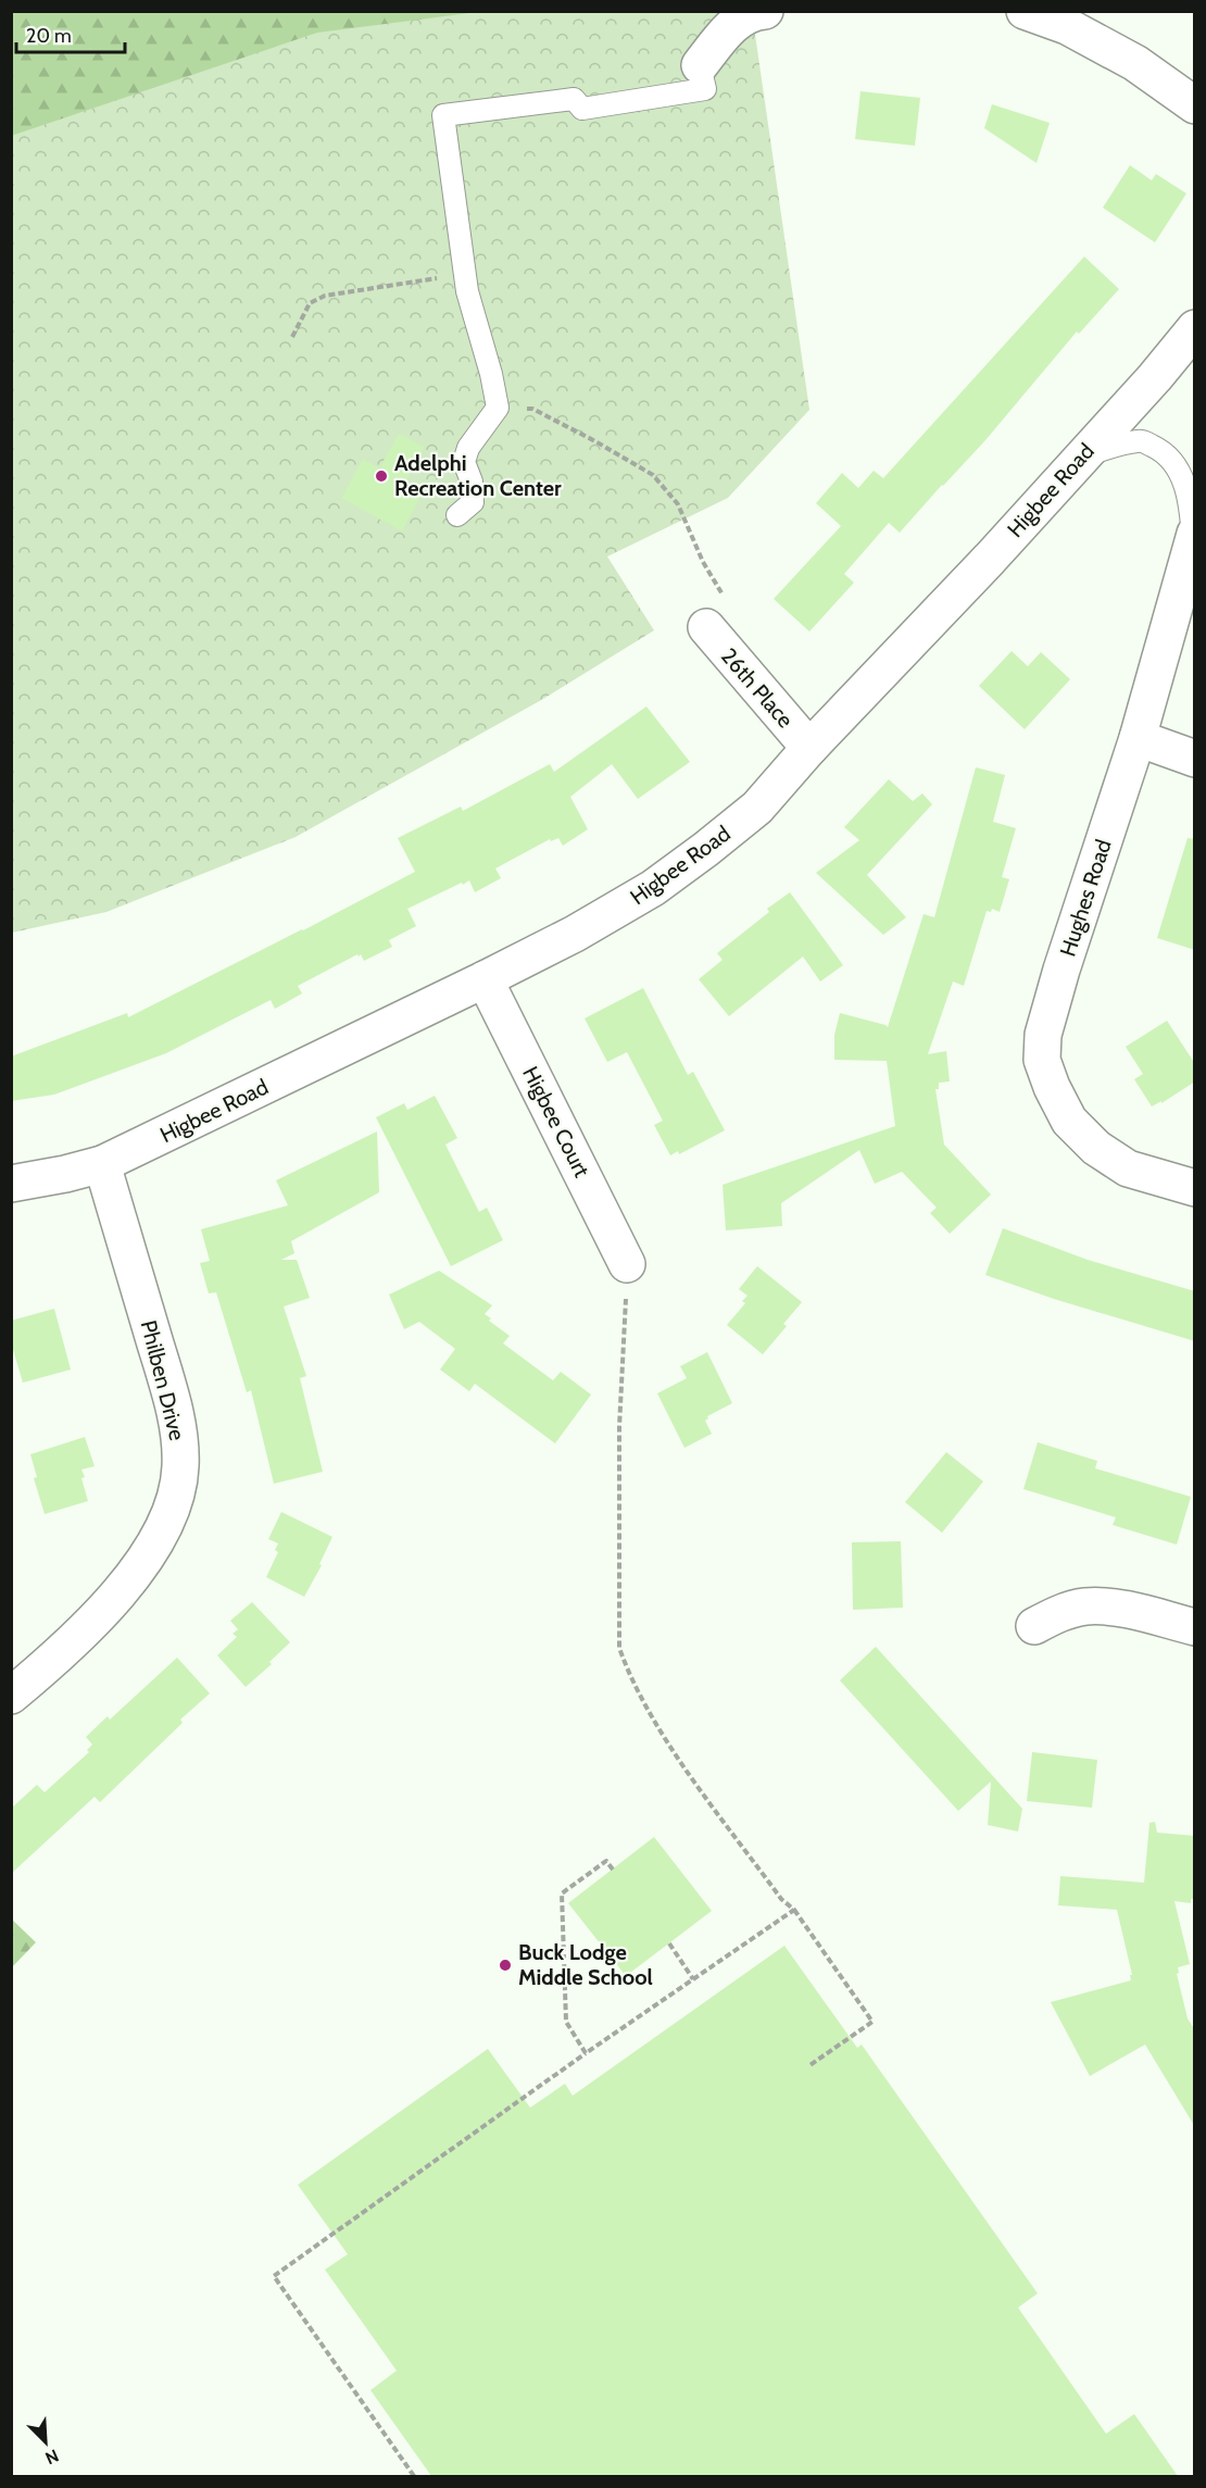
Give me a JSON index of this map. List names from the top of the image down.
{
  "streets": {
    "street": [
      "Higbee Road",
      "26th Place",
      "Hughes Road",
      "Higbee Court",
      "Philben Drive"
    ]
  },
  "crossings": [
    ["Higbee Road", "26th Place"],
    ["Higbee Road", "Higbee Court"],
    ["Higbee Road", "Philben Drive"]
  ],
  "places": ["Adelphi Recreation Center", "Buck Lodge Middle School"],
  "scale_bar": "20 m",
  "north": "bottom right"
}
